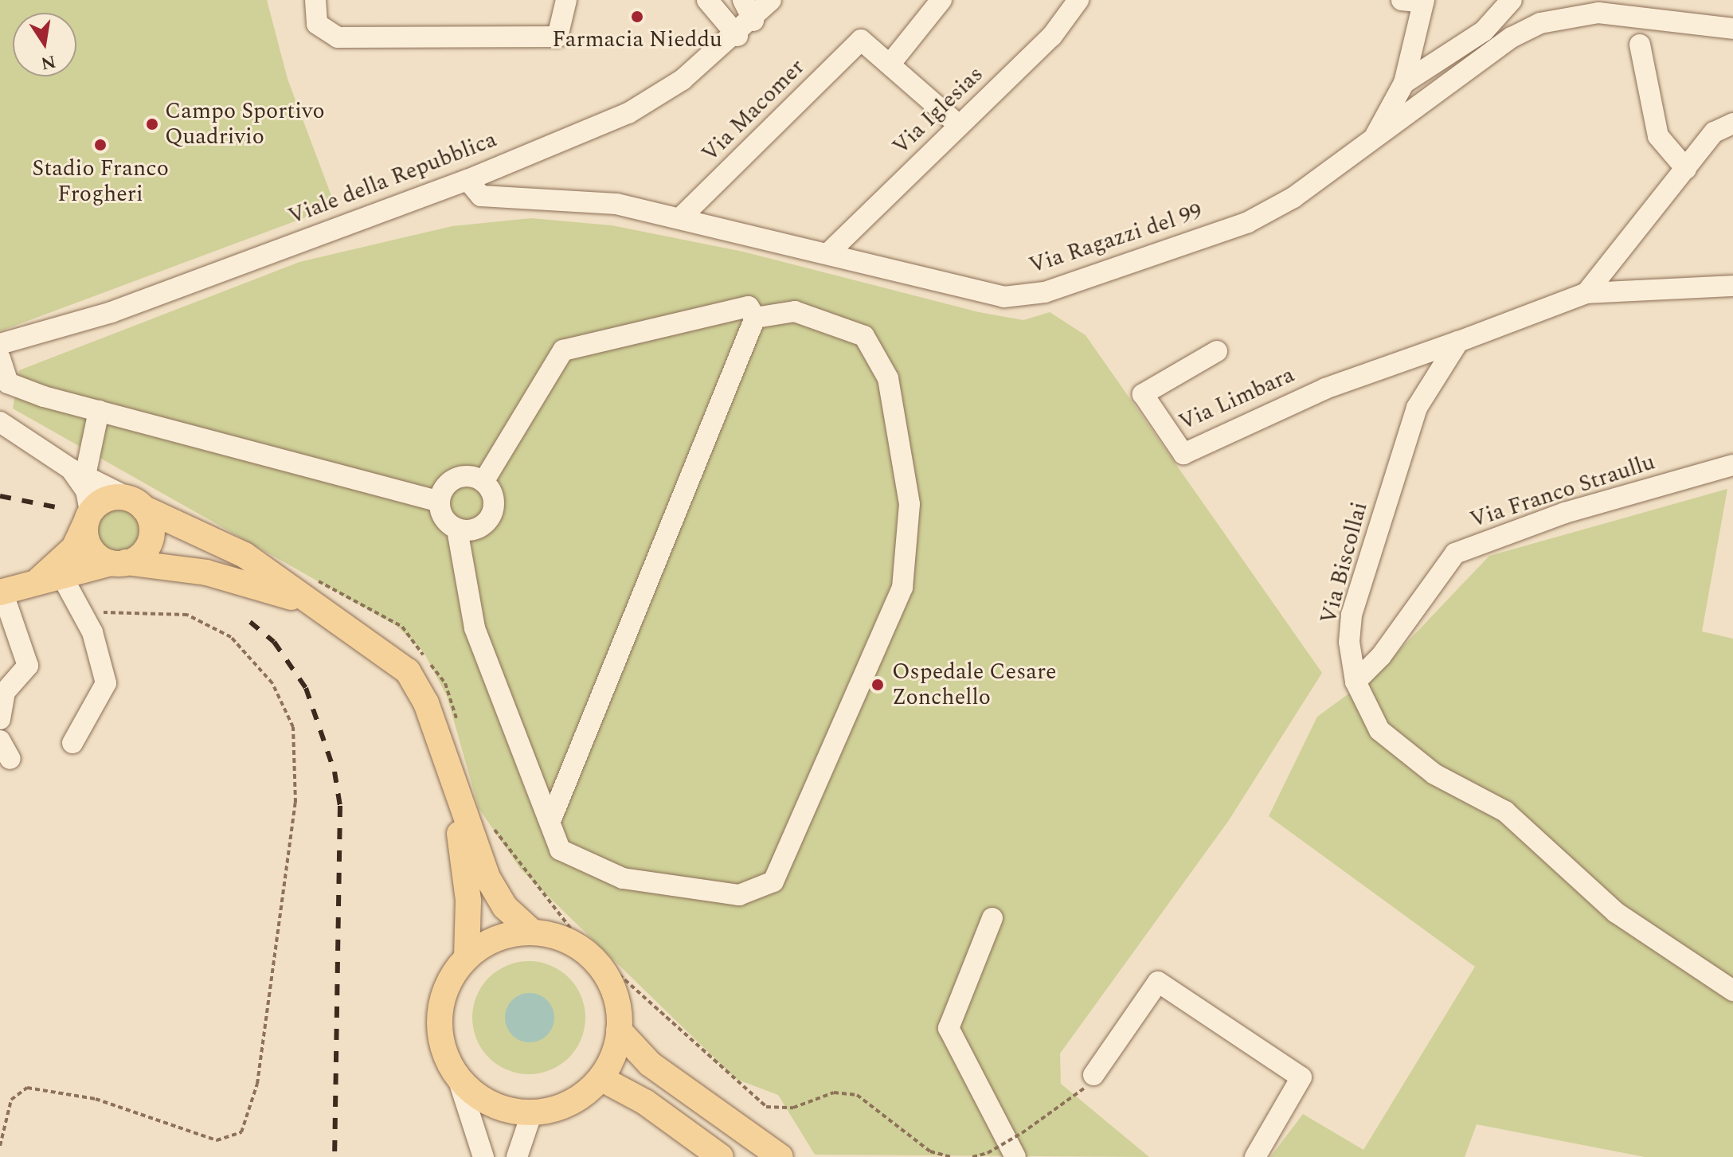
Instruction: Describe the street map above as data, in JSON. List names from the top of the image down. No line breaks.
{"streets":{"street":["Via Macomer","Via Iglesias","Viale della Repubblica","Via Ragazzi del 99","Via Limbara","Via Franco Straullu","Via Biscollai"]},"crossings":[["Via Macomer","Via Ragazzi del 99"],["Via Iglesias","Via Ragazzi del 99"],["Viale della Repubblica","Via Ragazzi del 99"],["Via Limbara","Via Biscollai"],["Via Franco Straullu","Via Biscollai"]],"places":["Farmacia Nieddu","Campo Sportivo Quadrivio","Stadio Franco Frogheri","Ospedale Cesare Zonchello"],"north":"bottom"}
